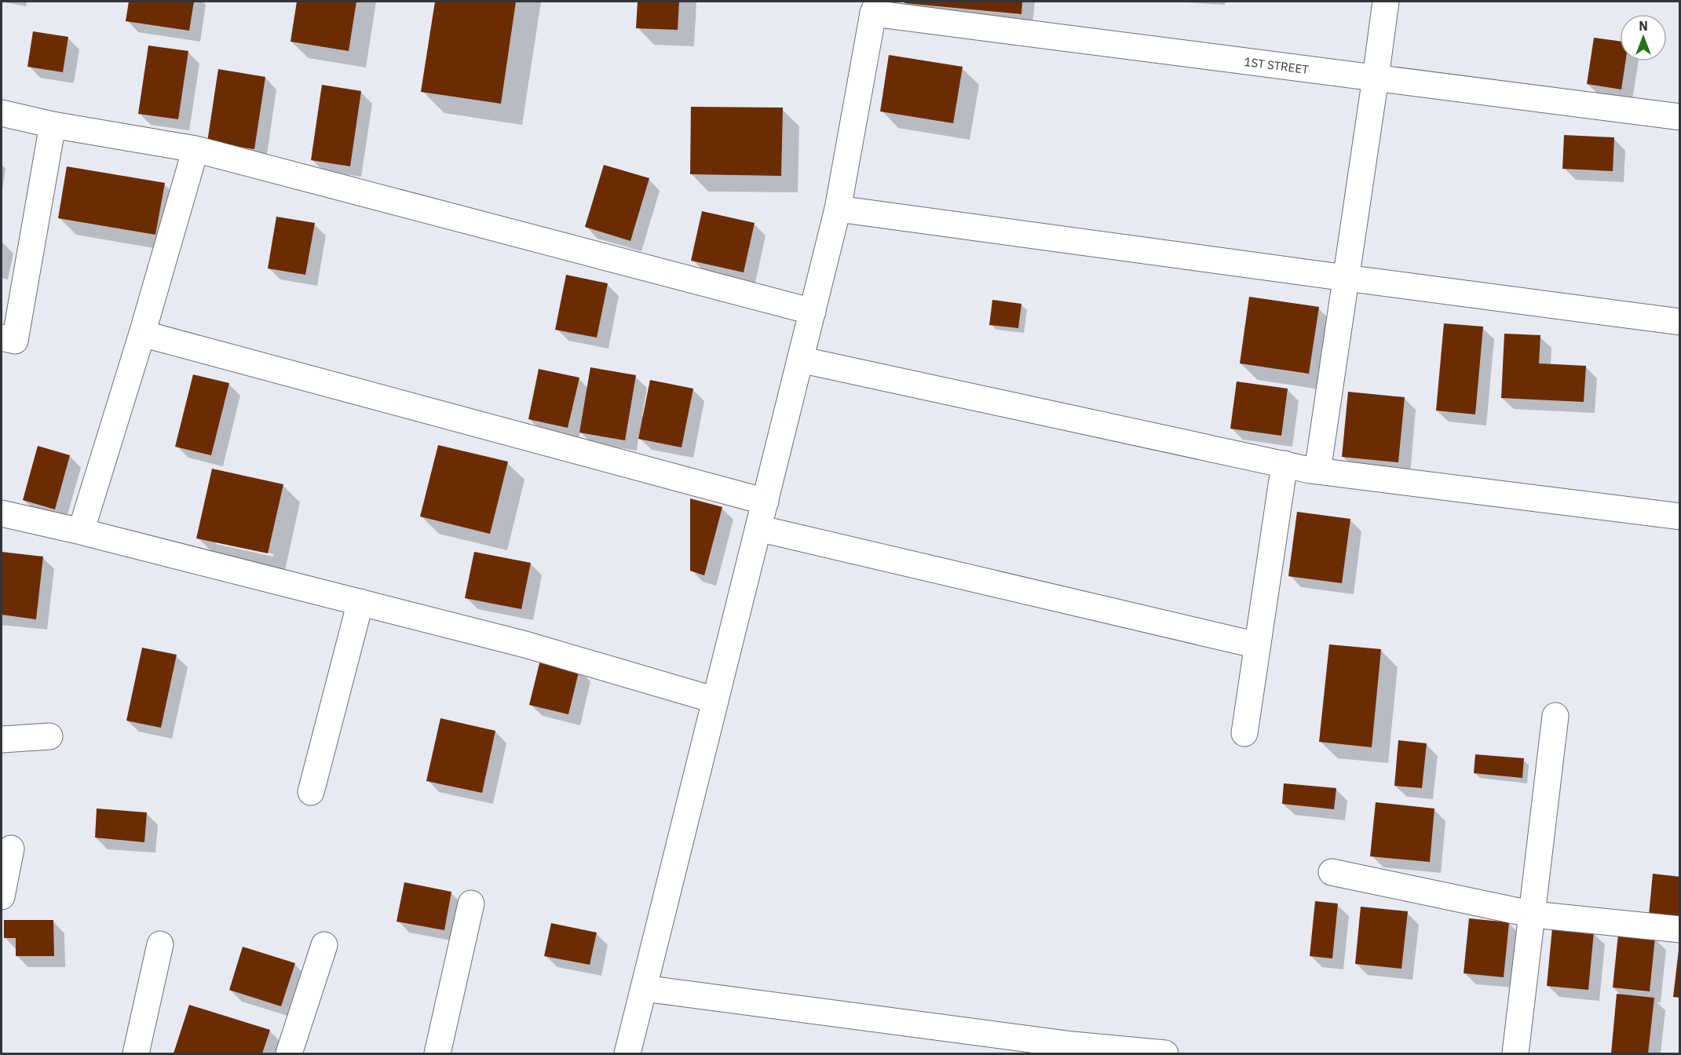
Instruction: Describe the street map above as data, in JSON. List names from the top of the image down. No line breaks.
{"streets":{"street":["1ST STREET"]},"north":"top"}
